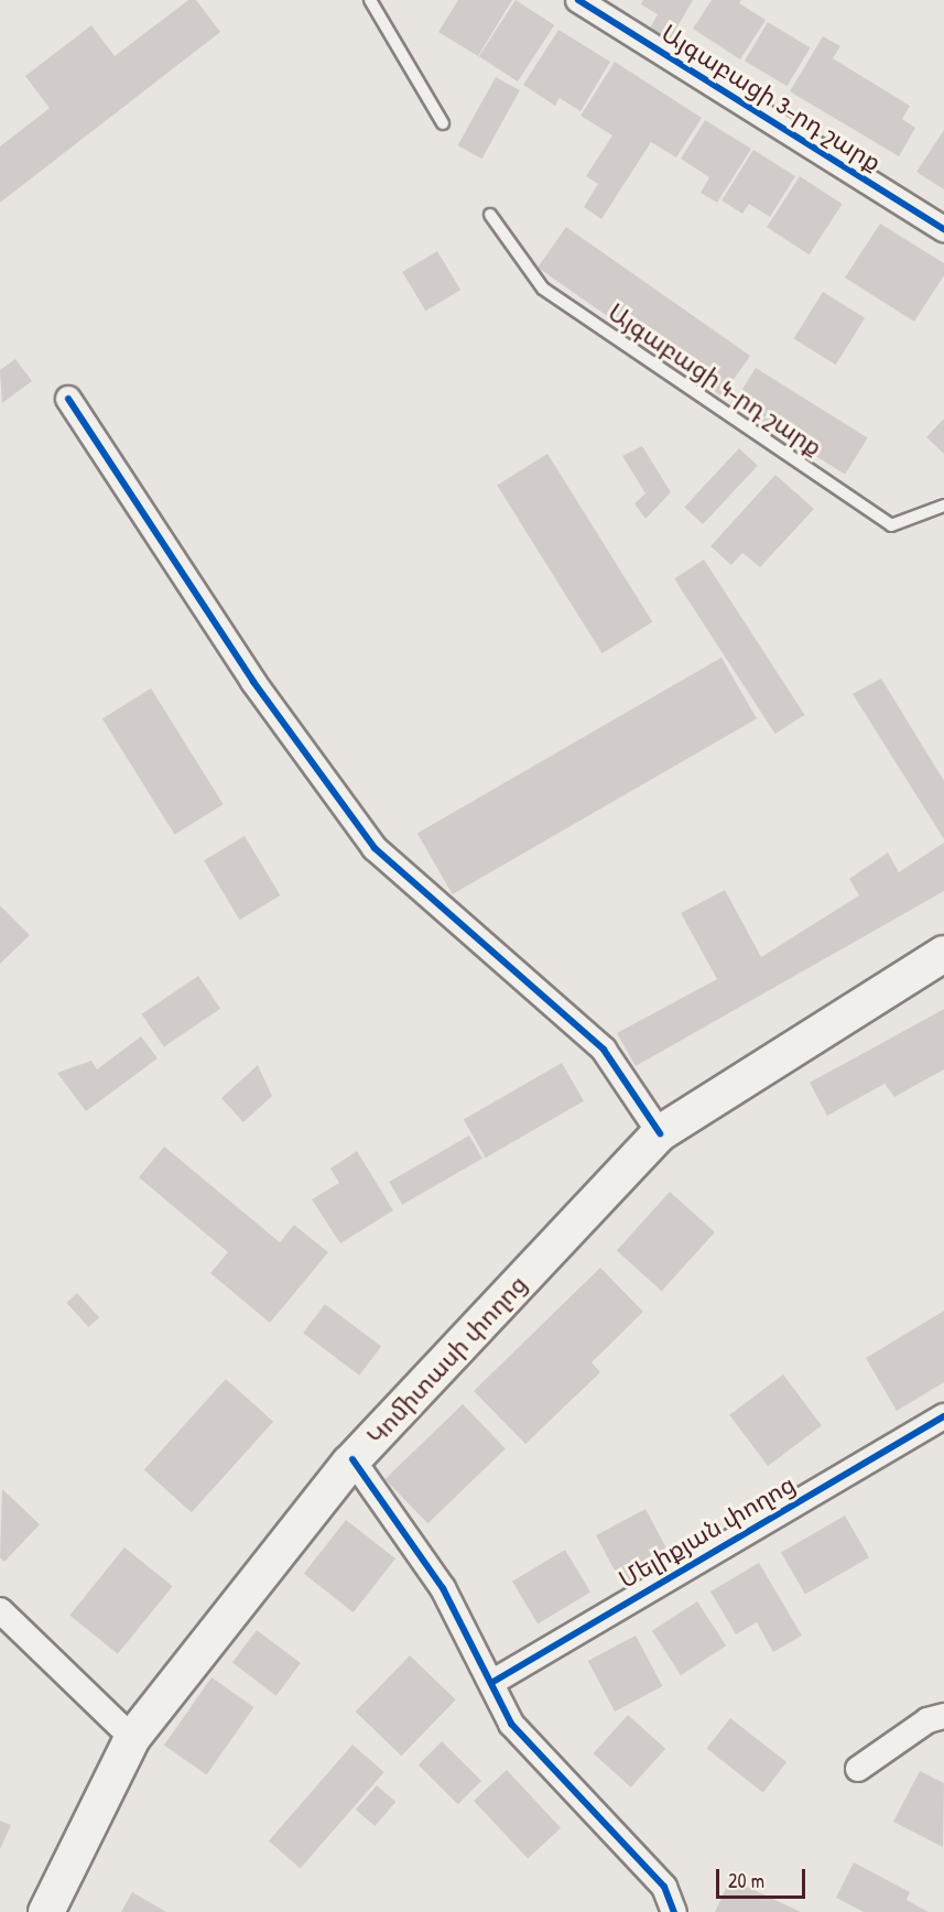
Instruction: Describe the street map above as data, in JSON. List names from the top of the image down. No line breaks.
{"streets":{"main road":["Կոմիտասի փողոց"],"street":["Այգաբացի 3-րդ շարք","Մելիքյան փողոց"],"lane":["Այգաբացի 4-րդ շարք"]},"scale_bar":"20 m"}
